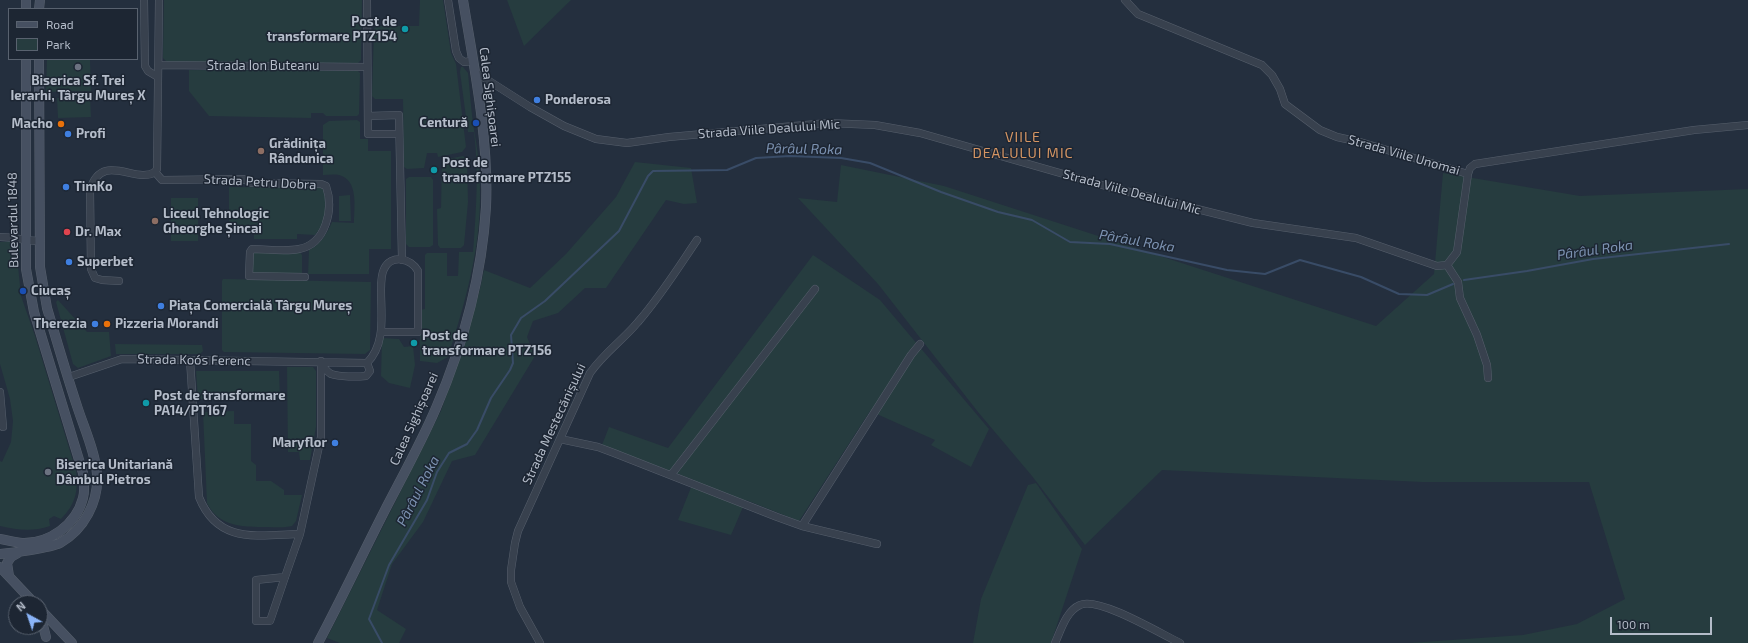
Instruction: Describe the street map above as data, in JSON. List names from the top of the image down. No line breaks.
{"streets":{"street":["Strada Ion Buteanu","Calea Sighișoarei","Strada Viile Dealului Mic","Strada Viile Unomai","Strada Petru Dobra","Bulevardul 1848","Strada Koós Ferenc","Strada Mestecănișului"]},"crossings":[["Calea Sighișoarei","Strada Viile Dealului Mic"],["Bulevardul 1848","Strada Koós Ferenc"]],"districts":["VIILE DEALULUI MIC"],"water":["Pârâul Roka"],"places":["Post de transformare PTZ154","Biserica Sf. Trei Ierarhi, Târgu Mureș X","Ponderosa","Centură","Macho","Profi","Grădinița Rândunica","Post de transformare PTZ155","TimKo","Liceul Tehnologic Gheorghe Șincai","Dr. Max","Superbet","Ciucaș","Piața Comercială Târgu Mureș","Therezia","Pizzeria Morandi","Post de transformare PTZ156","Post de transformare PA14/PT167","Maryflor","Biserica Unitariană Dâmbul Pietros"],"legend":["Road","Park"],"scale_bar":"100 m","north":"top left"}
